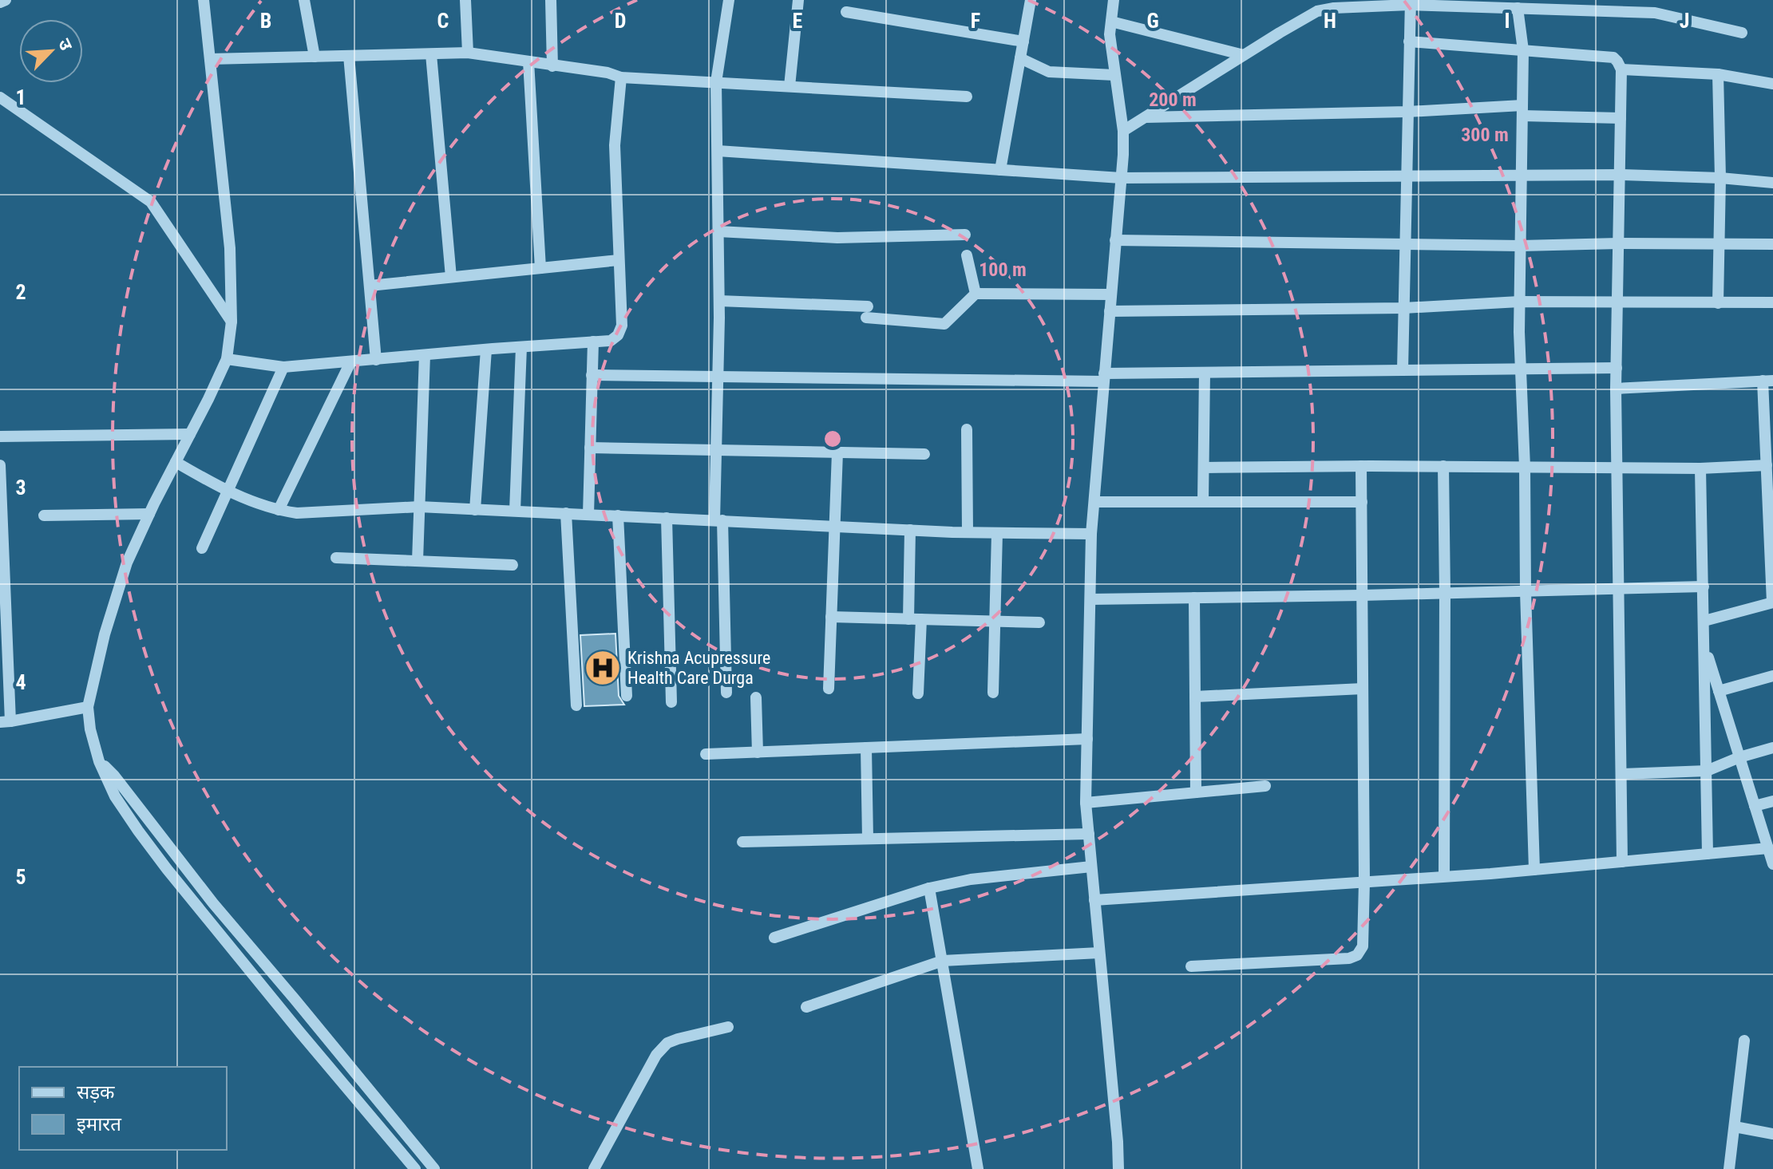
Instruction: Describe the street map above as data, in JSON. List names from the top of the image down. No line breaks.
{"places":{"hospital":["Krishna Acupressure Health Care Durga"]},"legend":["सड़क","इमारत"],"north":"top right","grid":{"columns":["B","C","D","E","F","G","H","I","J"],"rows":["1","2","3","4","5"]},"rings":["200 m","300 m","100 m"]}
